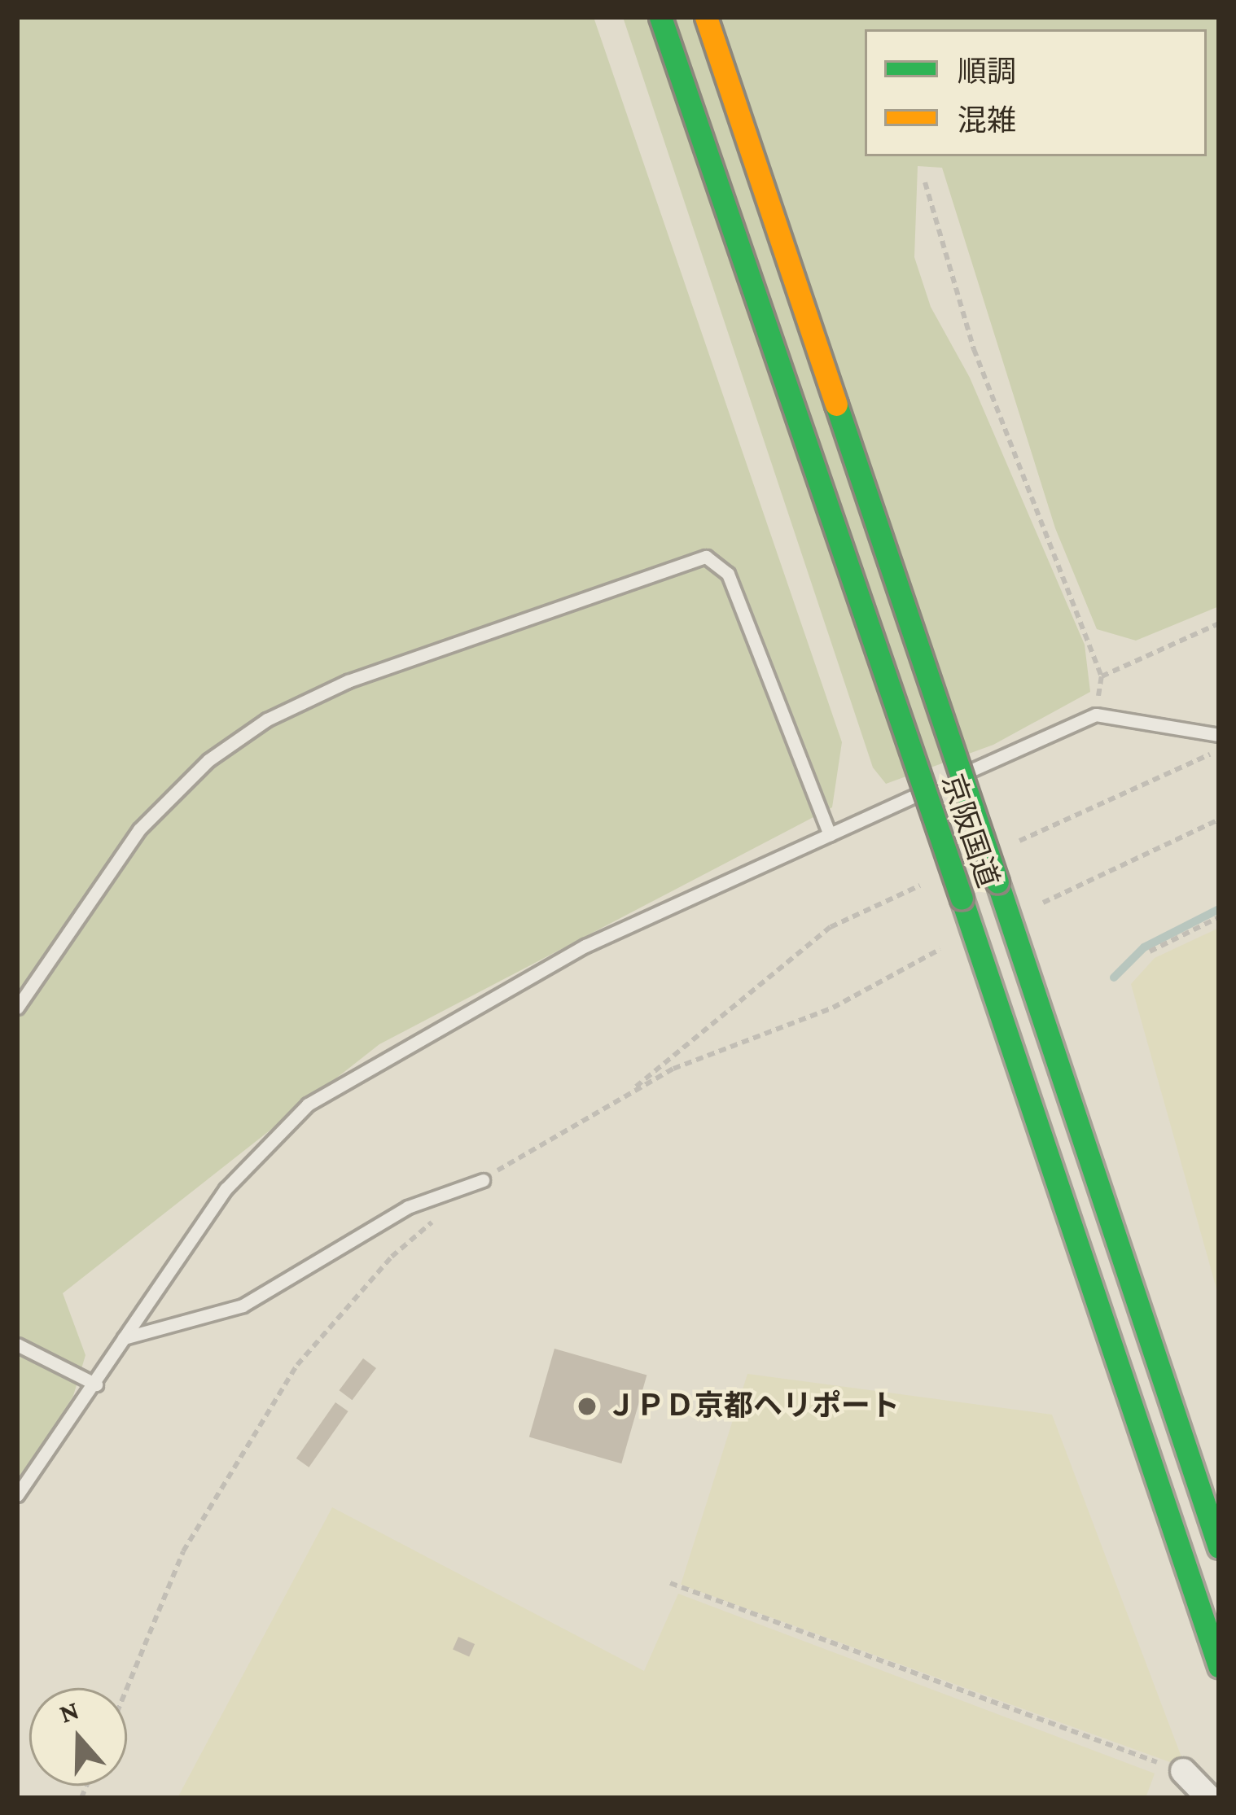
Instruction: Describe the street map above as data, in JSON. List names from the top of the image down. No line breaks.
{"streets":{"highway":["京阪国道"]},"places":["ＪＰＤ京都ヘリポート"],"legend":["順調","混雑"],"north":"top"}
